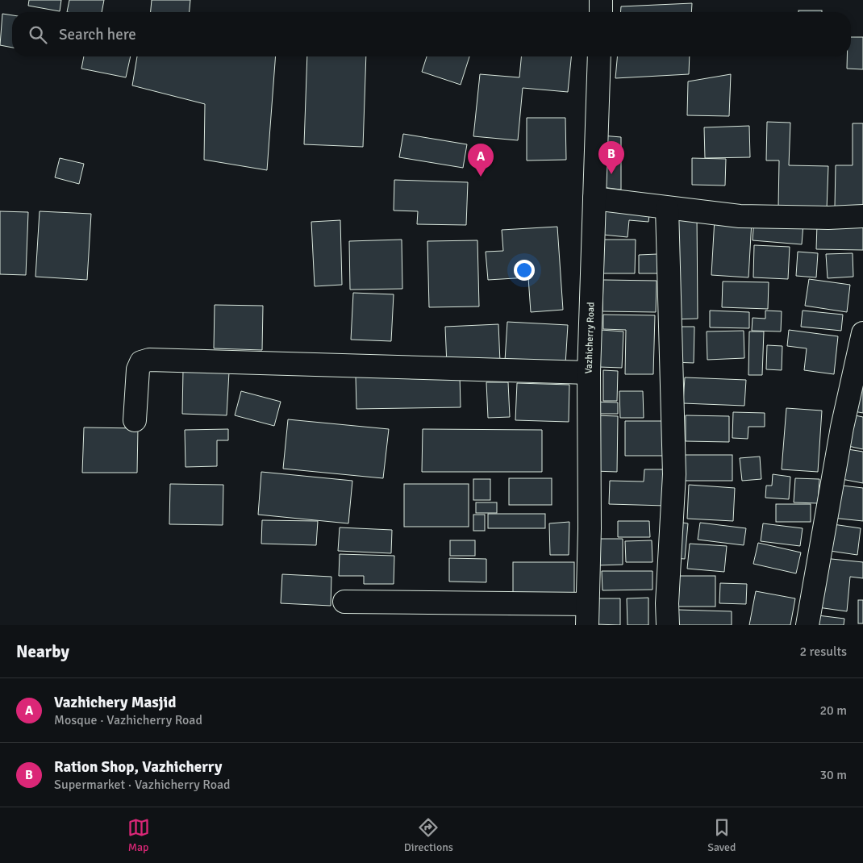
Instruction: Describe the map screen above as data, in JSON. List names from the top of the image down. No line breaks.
{"streets":{"street":["Vazhicherry Road"]},"page":{"search":"Search here","pins":["B","A"],"heading":["Nearby","2 results"],"list":[{"mark":"A","name":"Vazhichery Masjid","note":"Mosque · Vazhicherry Road","value":"20 m"},{"mark":"B","name":"Ration Shop, Vazhicherry","note":"Supermarket · Vazhicherry Road","value":"30 m"}],"nav":["Map","Directions","Saved"]}}
